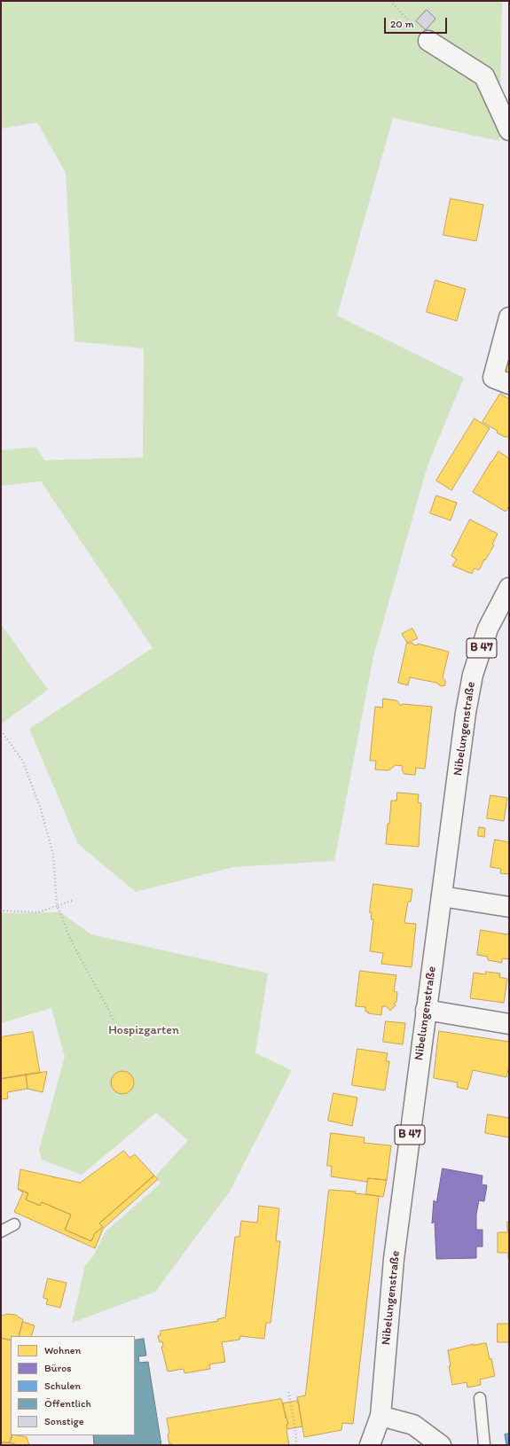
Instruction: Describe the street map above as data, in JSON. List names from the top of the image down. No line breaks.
{"streets":{"main road":["B 47","Nibelungenstraße"]},"parks":["Hospizgarten"],"legend":["Wohnen","Büros","Schulen","Öffentlich","Sonstige"],"scale_bar":"20 m"}
